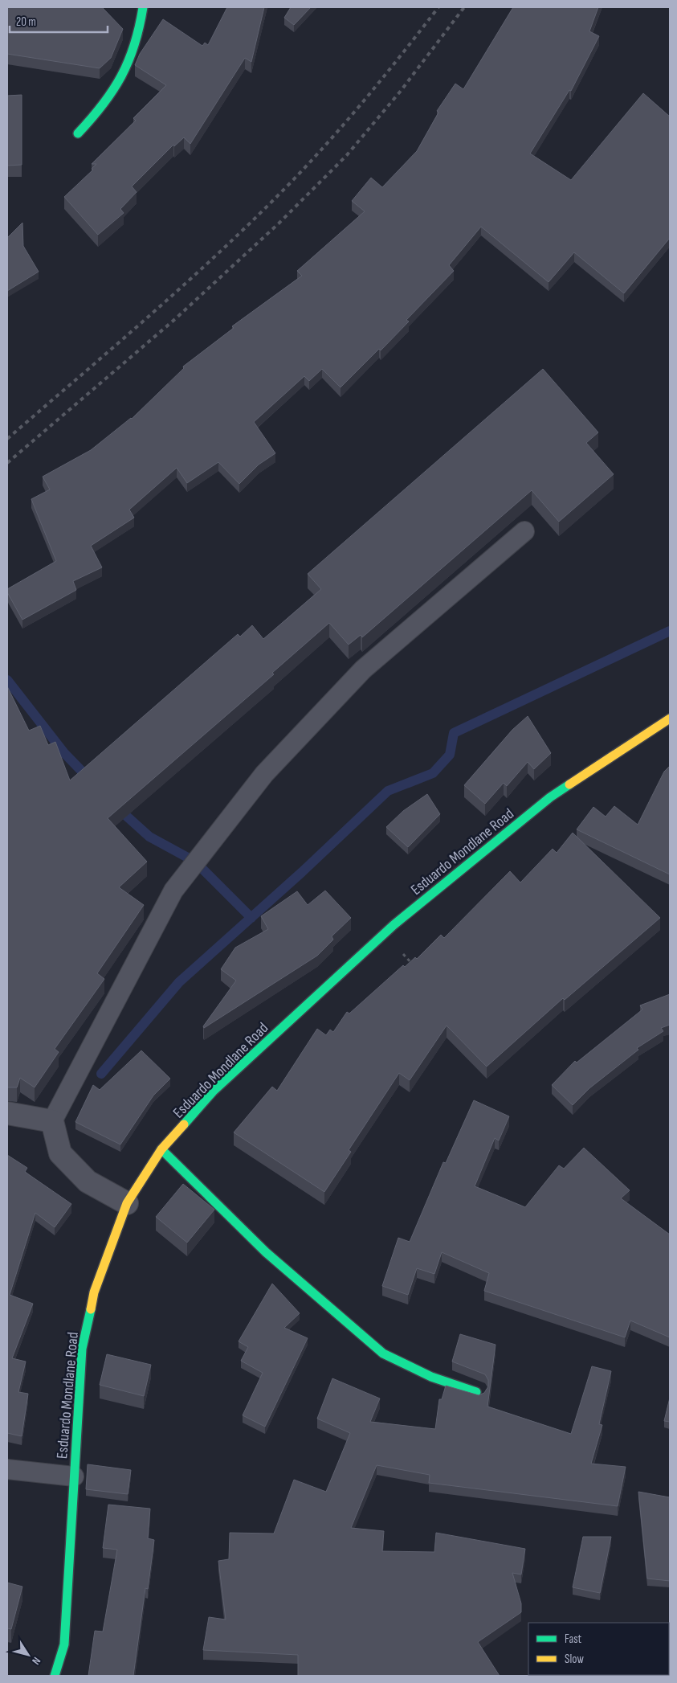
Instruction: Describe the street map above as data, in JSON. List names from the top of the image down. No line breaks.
{"streets":{"street":["Esduardo Mondlane Road"]},"legend":["Fast","Slow"],"scale_bar":"20 m","north":"bottom right"}
